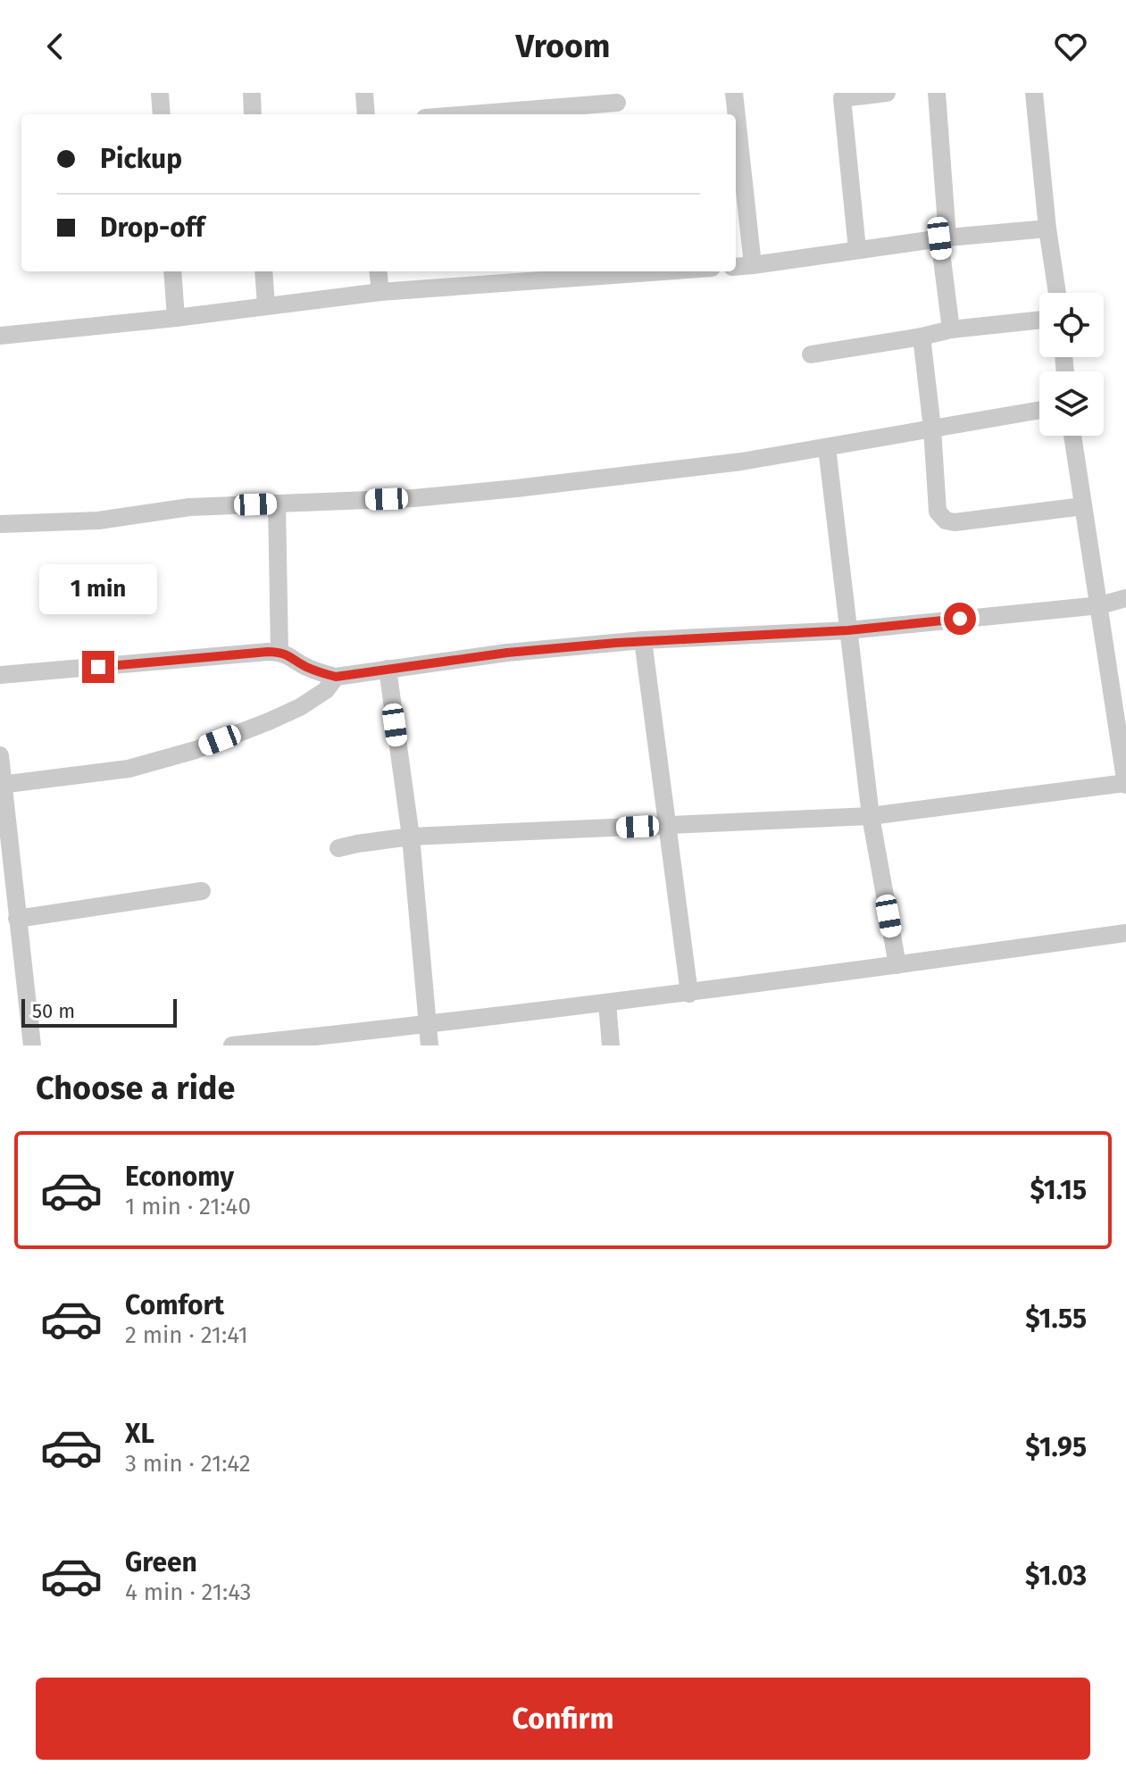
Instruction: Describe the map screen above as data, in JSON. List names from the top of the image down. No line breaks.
{"scale_bar":"50 m","page":{"header":"Vroom","banner":["Pickup","Drop-off"],"bubble":"1 min","scale":"50 m","heading":"Choose a ride","list":[{"name":"Economy","note":"1 min · 21:40","value":"$1.15"},{"name":"Comfort","note":"2 min · 21:41","value":"$1.55"},{"name":"XL","note":"3 min · 21:42","value":"$1.95"},{"name":"Green","note":"4 min · 21:43","value":"$1.03"}],"buttons":"Confirm"}}
